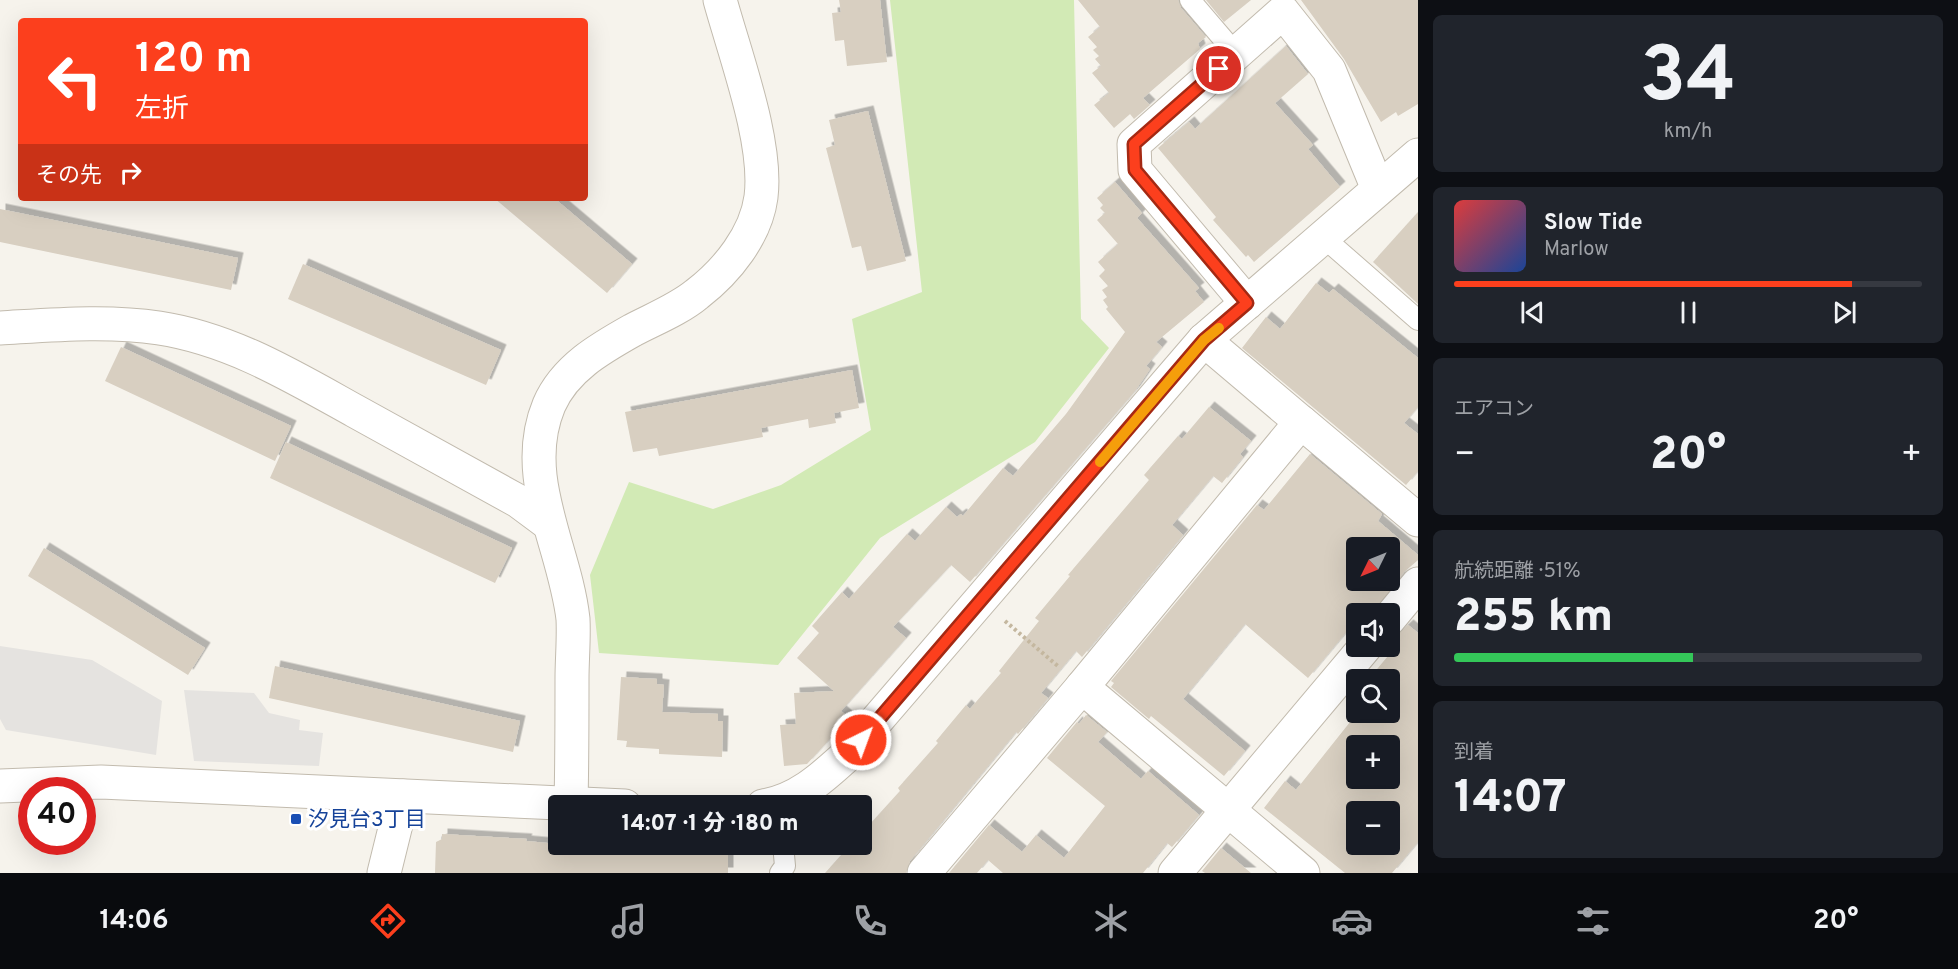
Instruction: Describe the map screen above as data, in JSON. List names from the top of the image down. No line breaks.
{"places":{"transit":["汐見台3丁目"]},"north":"bottom left","page":{"tile":[["34","km/h"],"エアコン",["航続距離 · 51%","255 km"],["到着","14:07"]],"turn":["120 m","左折"],"then":"その先","song":["Slow Tide","Marlow"],"heat":["−","20°","+"],"map_buttons":["+","−"],"limit":"40","trip":"14:07 · 1 分 · 180 m","tabs":["14:06","20°"]}}
